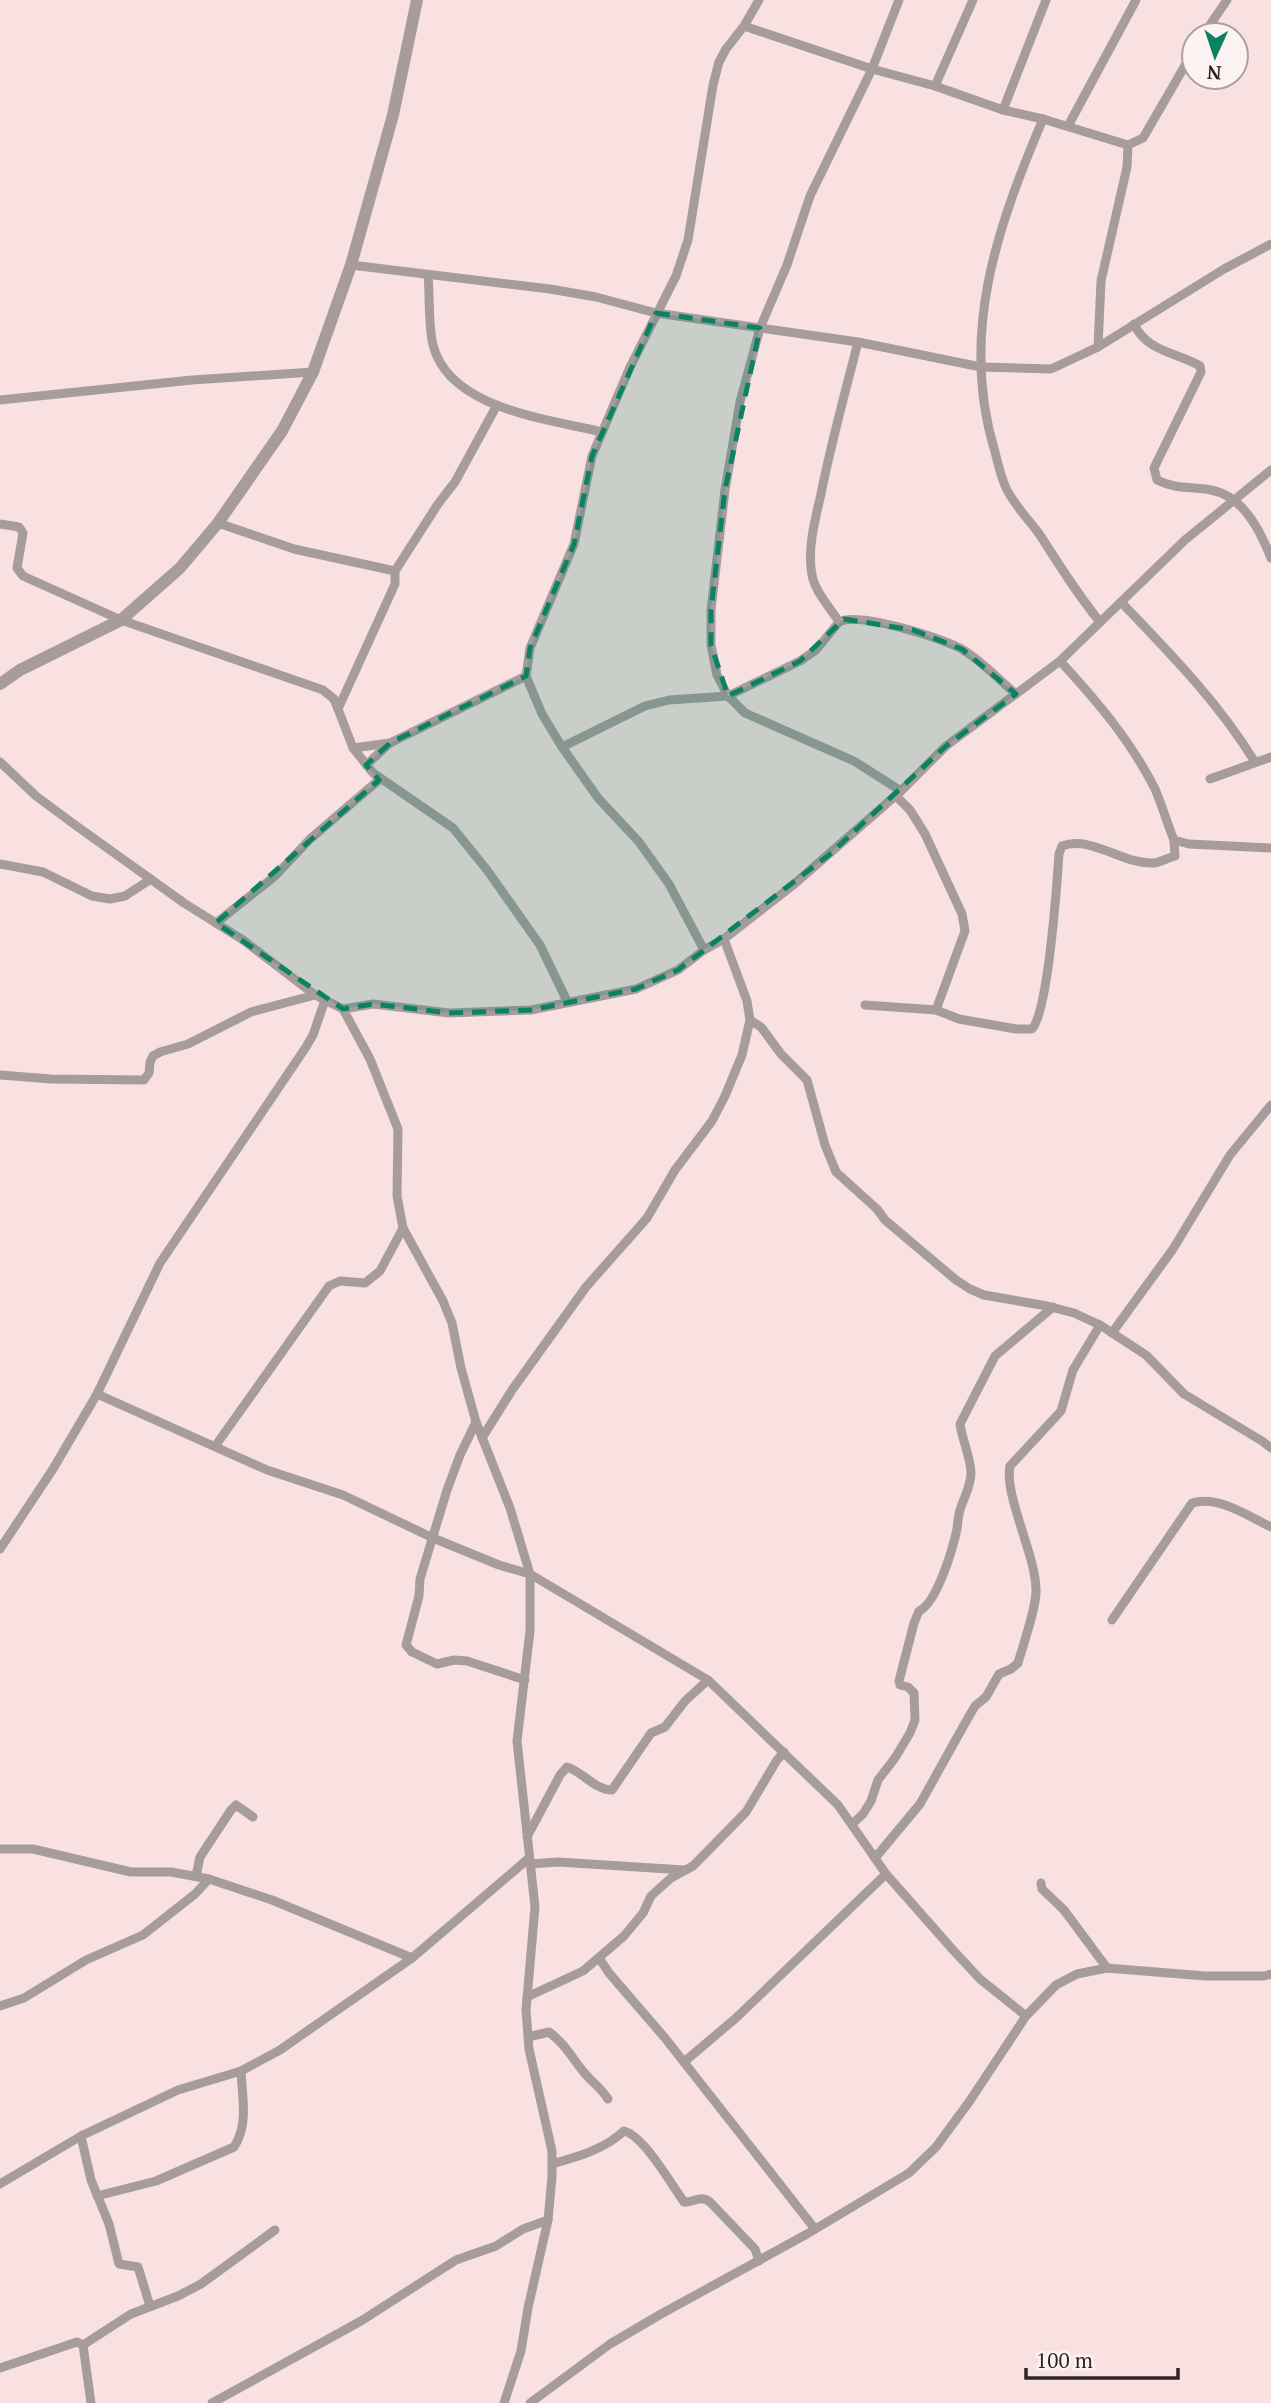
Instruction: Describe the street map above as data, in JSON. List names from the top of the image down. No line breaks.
{"scale_bar":"100 m","north":"bottom"}
